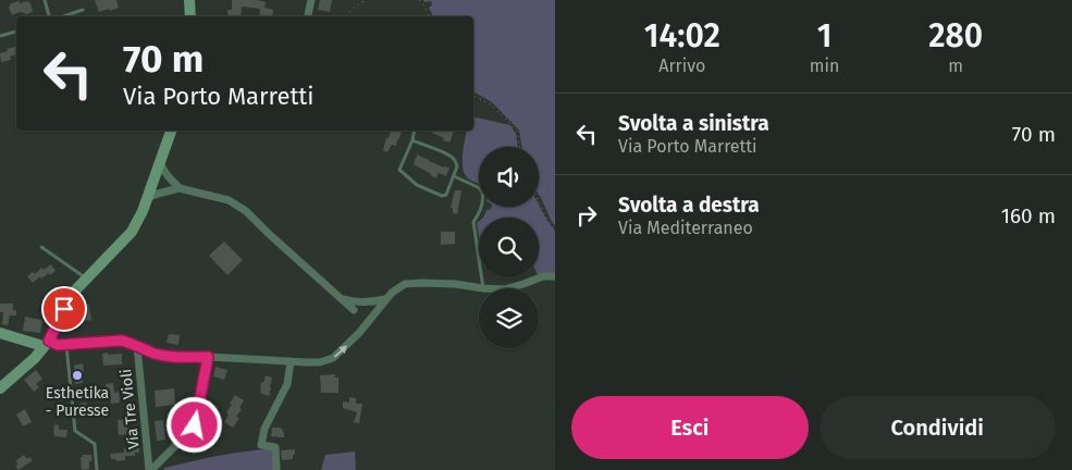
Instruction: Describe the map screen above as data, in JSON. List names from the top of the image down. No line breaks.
{"streets":{"street":["Via Tre Violi"]},"places":["Esthetika - Puresse"],"page":{"eta":["14:02","Arrivo","1","min","280","m"],"turn":["70 m","Via Porto Marretti"],"list":[{"name":"Svolta a sinistra","note":"Via Porto Marretti","value":"70 m"},{"name":"Svolta a destra","note":"Via Mediterraneo","value":"160 m"}],"buttons":["Esci","Condividi"]}}
